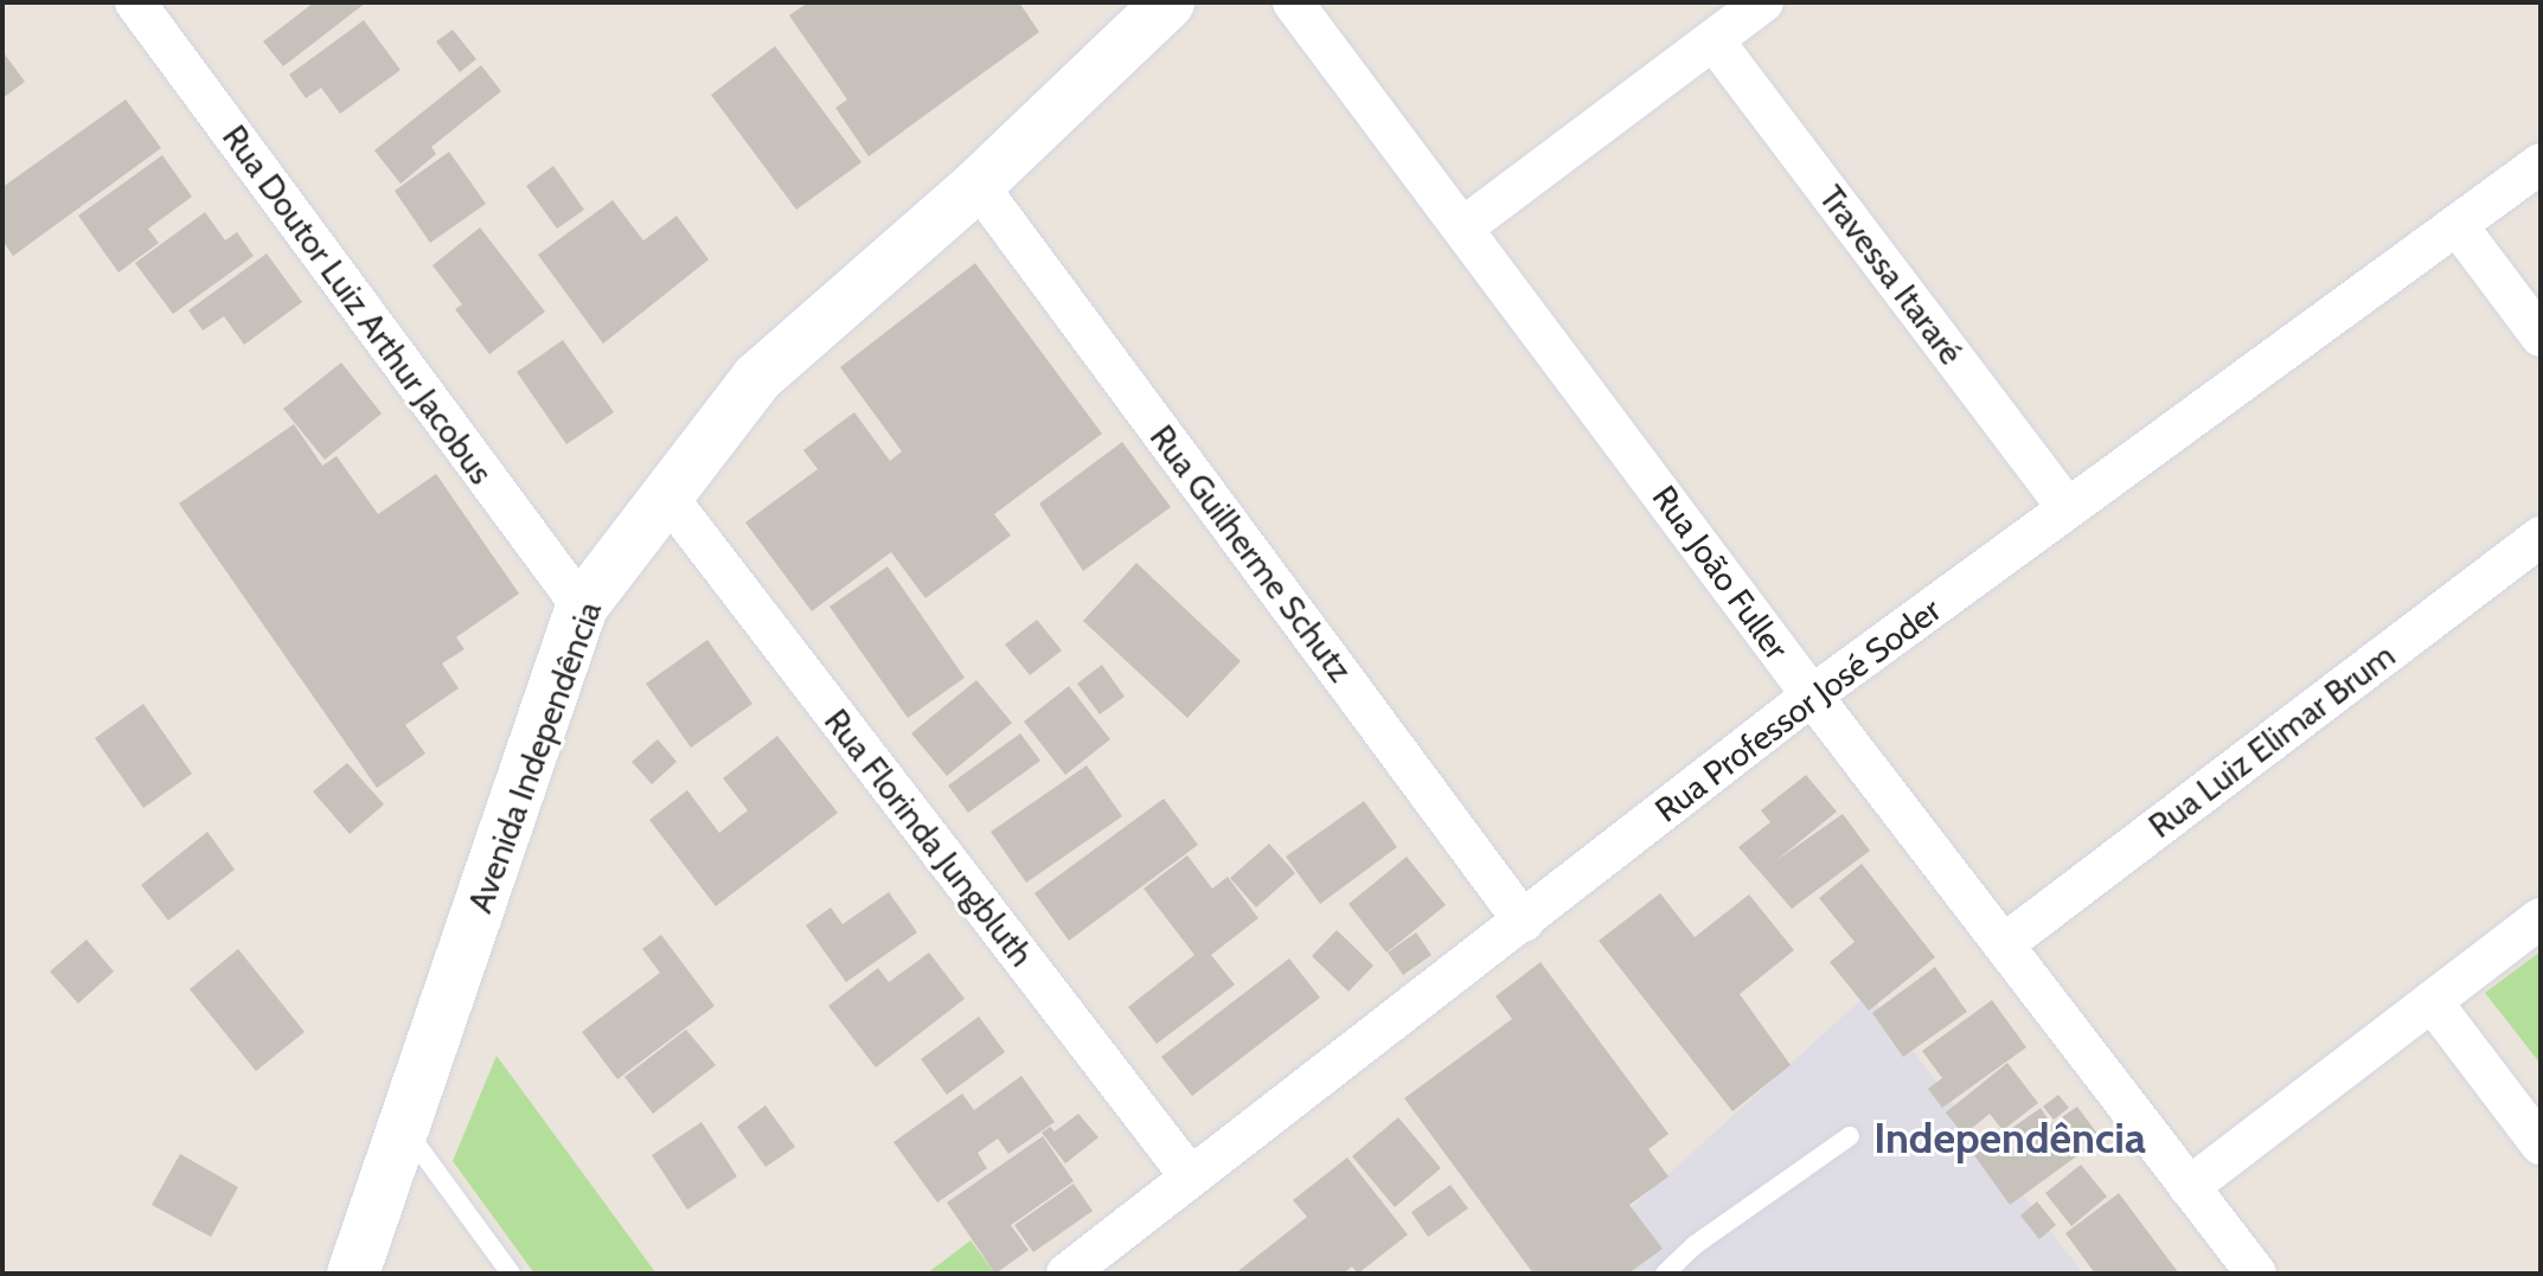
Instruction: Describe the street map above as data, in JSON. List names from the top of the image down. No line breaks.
{"streets":{"main road":["Avenida Independência"],"street":["Travessa Itararé","Rua Doutor Luiz Arthur Jacobus","Rua Guilherme Schutz","Rua João Fuller","Rua Professor José Soder","Rua Luiz Elimar Brum","Rua Florinda Jungbluth"]},"crossings":[["Travessa Itararé","Rua Professor José Soder"],["Rua Doutor Luiz Arthur Jacobus","Avenida Independência"],["Rua Guilherme Schutz","Rua Professor José Soder"],["Rua Guilherme Schutz","Avenida Independência"],["Rua João Fuller","Rua Professor José Soder"],["Rua João Fuller","Rua Luiz Elimar Brum"],["Rua Professor José Soder","Rua Florinda Jungbluth"],["Avenida Independência","Rua Florinda Jungbluth"]],"districts":["Independência"]}
